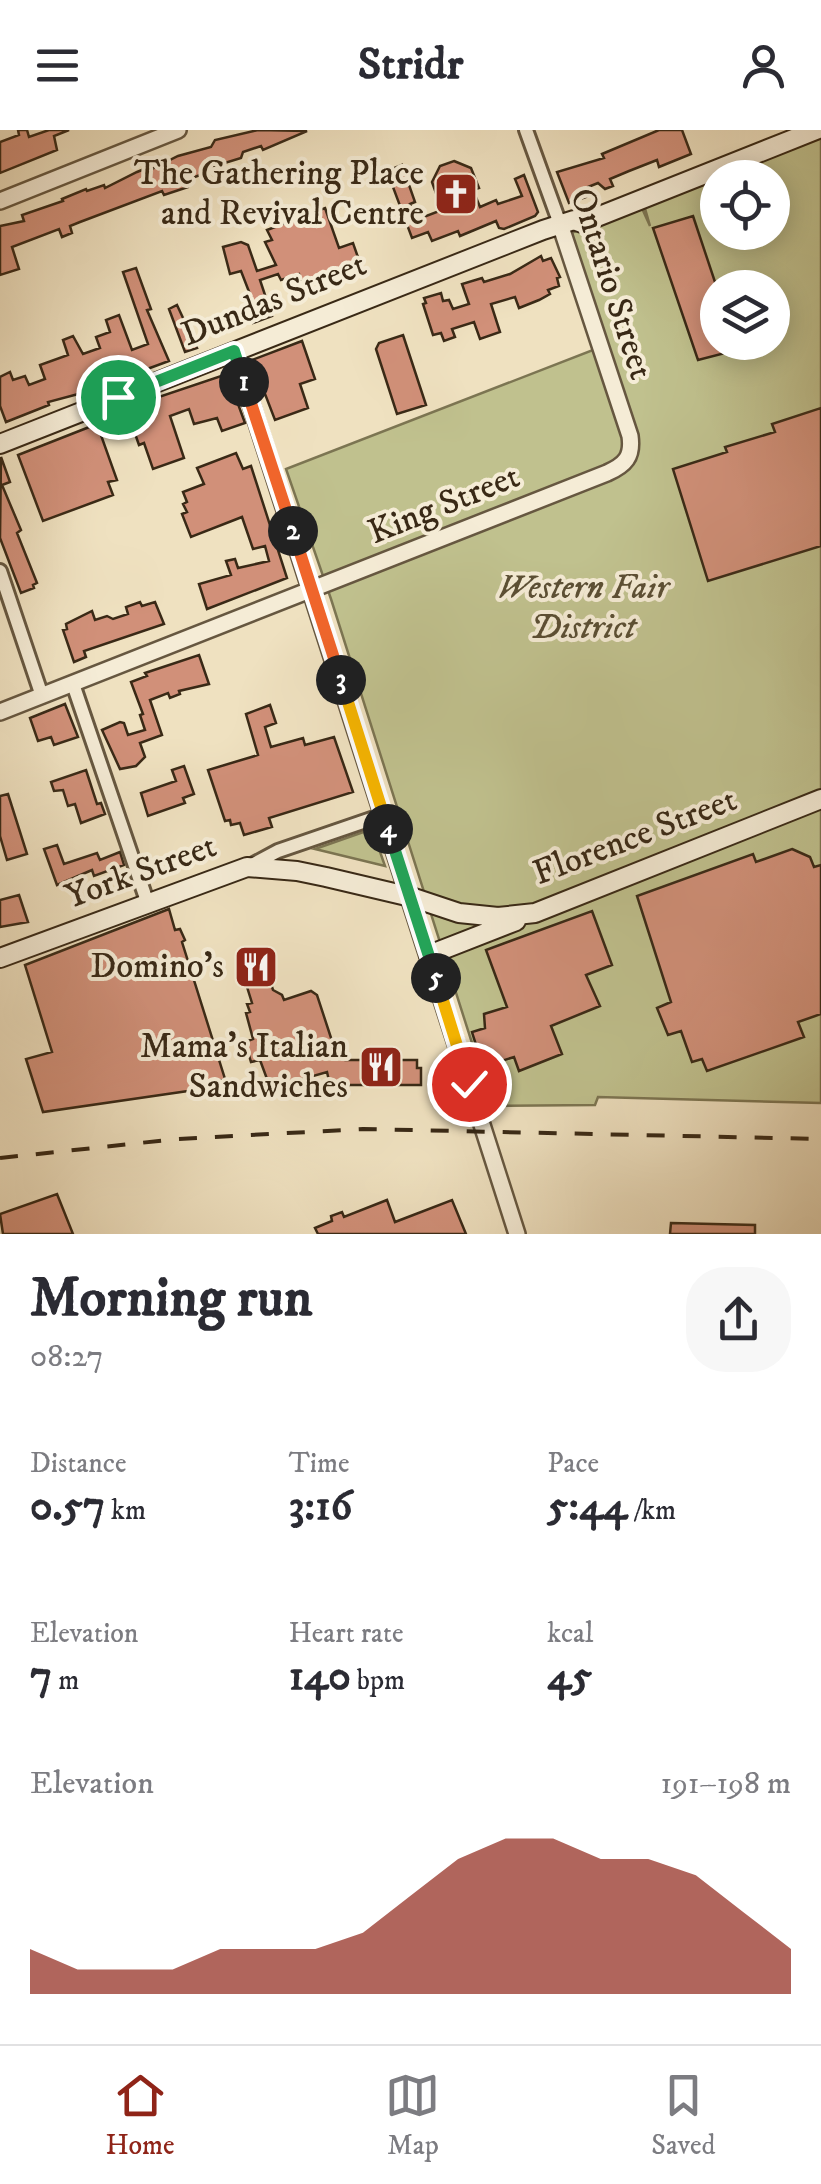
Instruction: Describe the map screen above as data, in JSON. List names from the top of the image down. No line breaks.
{"streets":{"main road":["Dundas Street","Florence Street","York Street"],"street":["Ontario Street","King Street"]},"crossings":[["Ontario Street","Dundas Street"],["Ontario Street","King Street"],["Florence Street","York Street"]],"parks":["Western Fair District"],"places":{"church":["The Gathering Place and Revival Centre"],"restaurant":["Domino's","Mama's Italian Sandwiches"]},"page":{"header":"Stridr","pins":["1","2","3","4","5"],"heading":["Morning run","08:27"],"stats":[["Distance","0.57 km"],["Time","3:16"],["Pace","5:44 /km"],["Elevation","7 m"],["Heart rate","140 bpm"],["kcal","45"]],"chart":["Elevation","191–198 m"],"tabs":["Home","Map","Saved"]}}
